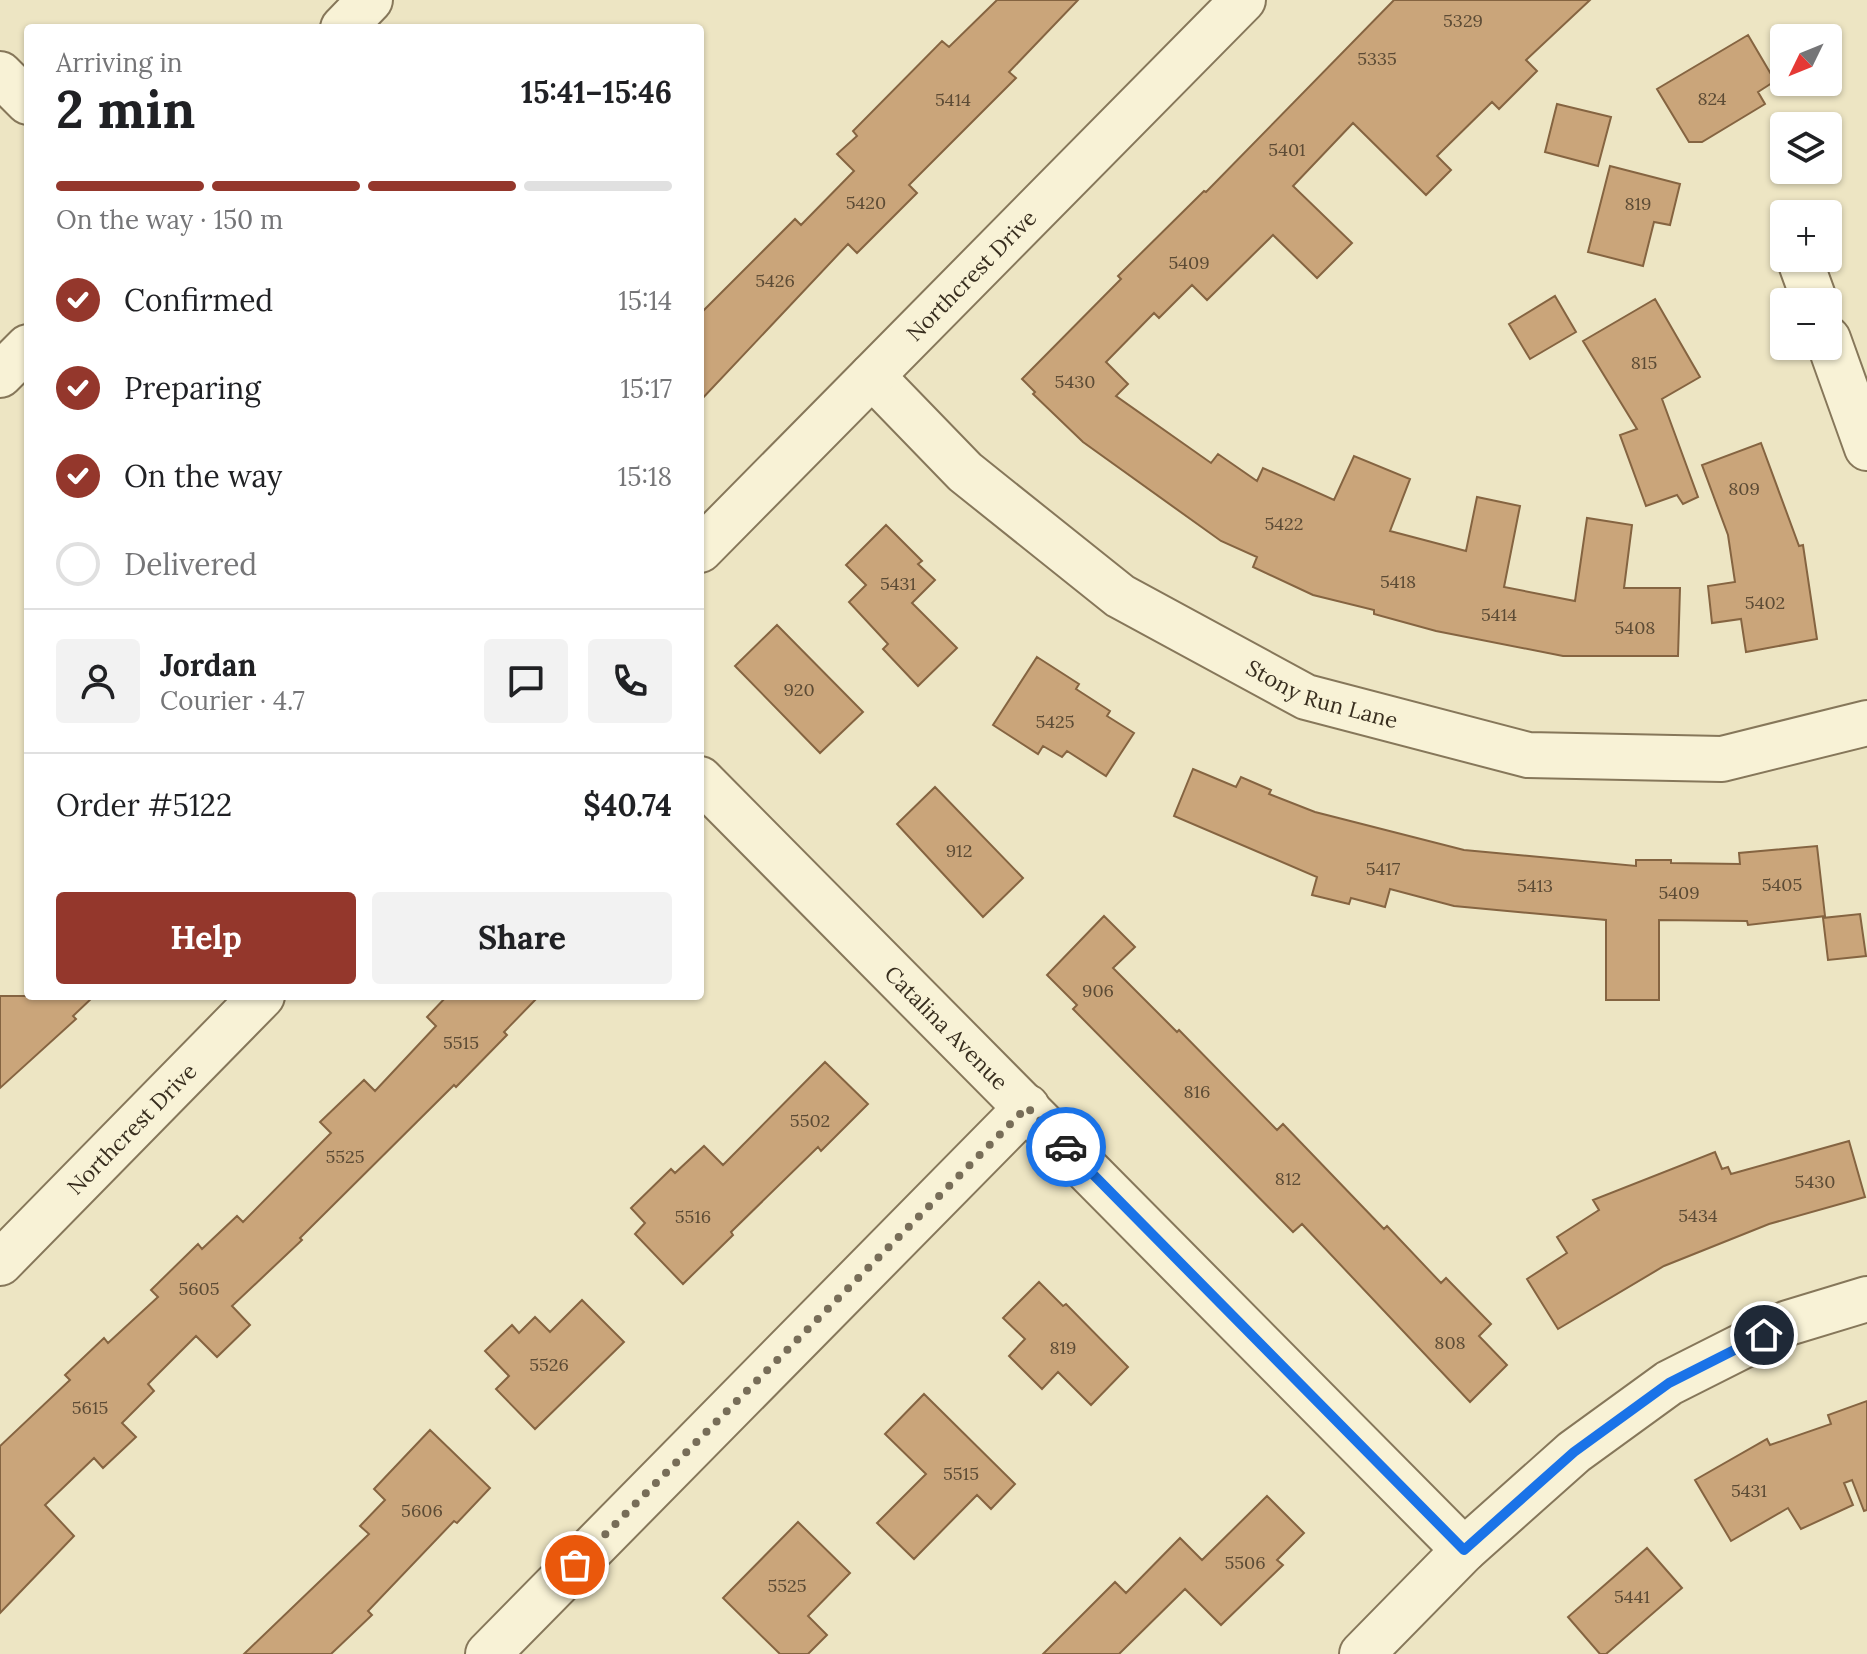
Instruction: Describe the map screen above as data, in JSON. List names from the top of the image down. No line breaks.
{"streets":{"street":["Northcrest Drive","Stony Run Lane","Catalina Avenue"]},"crossings":[["Northcrest Drive","Stony Run Lane"]],"house_numbers":["5329","5335","824","5414","5401","5420","819","5409","5426","815","5430","809","5422","5418","5431","5402","5414","5408","920","5425","912","5417","5405","5413","5409","906","5515","816","5502","5525","812","5430","5434","5516","5605","808","819","5526","5615","5515","5431","5606","5506","5525","5441"],"north":"bottom left","page":{"map_buttons":["+","−"],"heading":["2 min","Arriving in","15:41–15:46"],"panel":["Jordan","Courier · 4.7","Order #5122","$40.74"],"bar":"On the way · 150 m","list":[["Confirmed","15:14"],["Preparing","15:17"],["On the way","15:18"],"Delivered"],"buttons":["Help","Share"]}}
